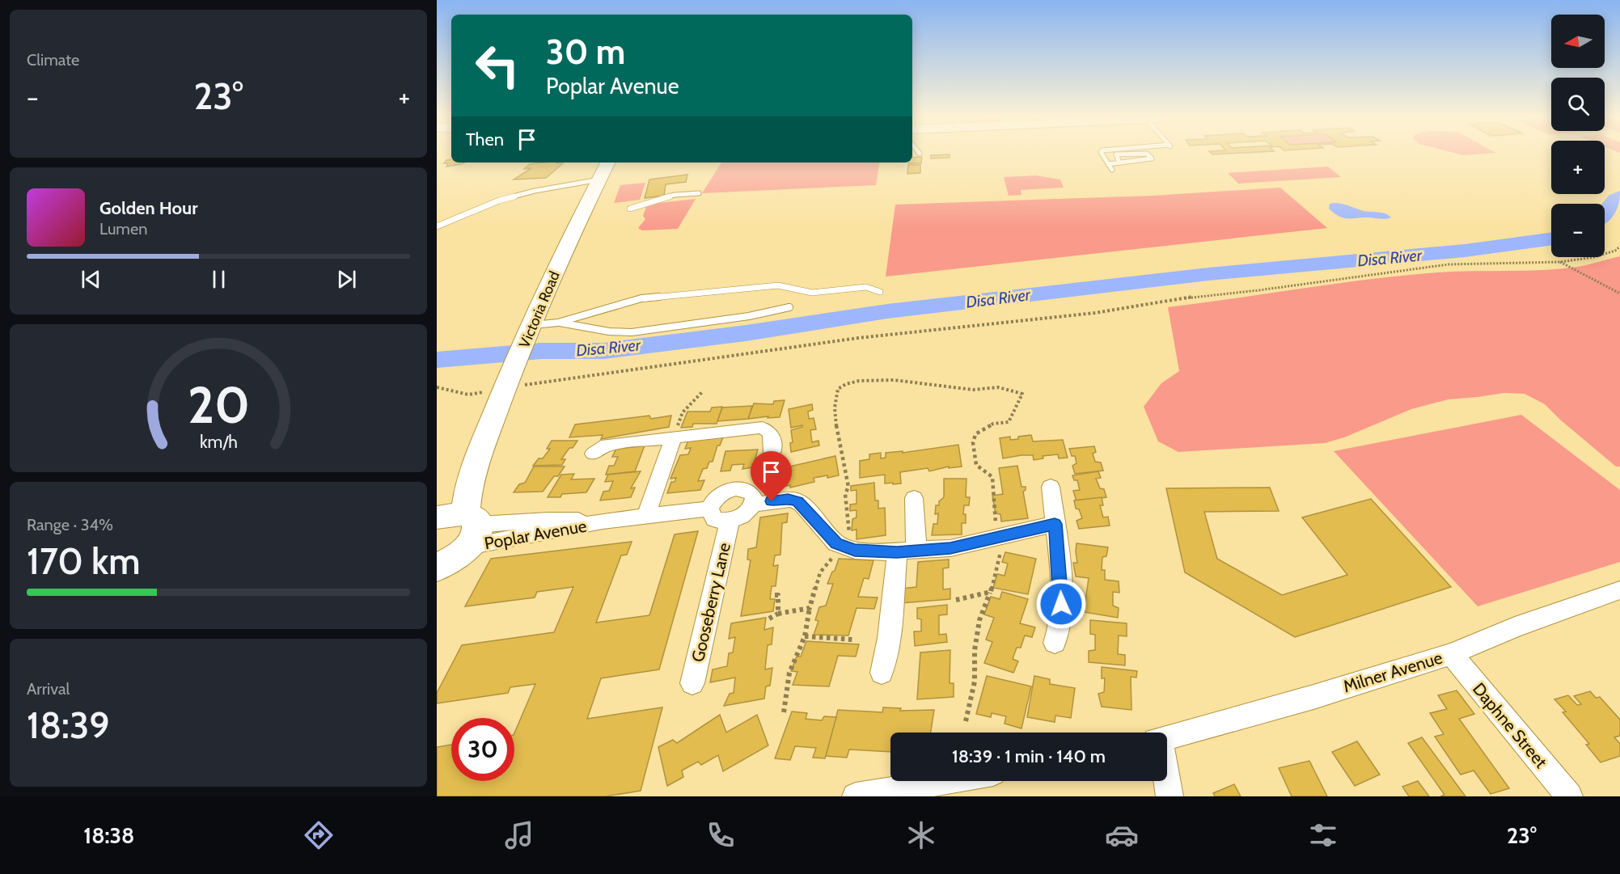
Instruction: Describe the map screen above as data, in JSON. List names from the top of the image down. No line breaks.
{"streets":{"main road":["Victoria Road"],"street":["Poplar Avenue","Gooseberry Lane","Milner Avenue","Daphne Street"]},"crossings":[["Victoria Road","Poplar Avenue"],["Poplar Avenue","Gooseberry Lane"],["Milner Avenue","Daphne Street"]],"water":["Disa River"],"north":"left","page":{"tile":["Climate",["Range · 34%","170 km"],["Arrival","18:39"]],"map_buttons":["+","−"],"turn":["30 m","Poplar Avenue"],"heat":["−","23°","+"],"then":"Then","song":["Golden Hour","Lumen"],"limit":"30","trip":"18:39 · 1 min · 140 m","tabs":["18:38","23°"],"gauge":["20","km/h"]}}
